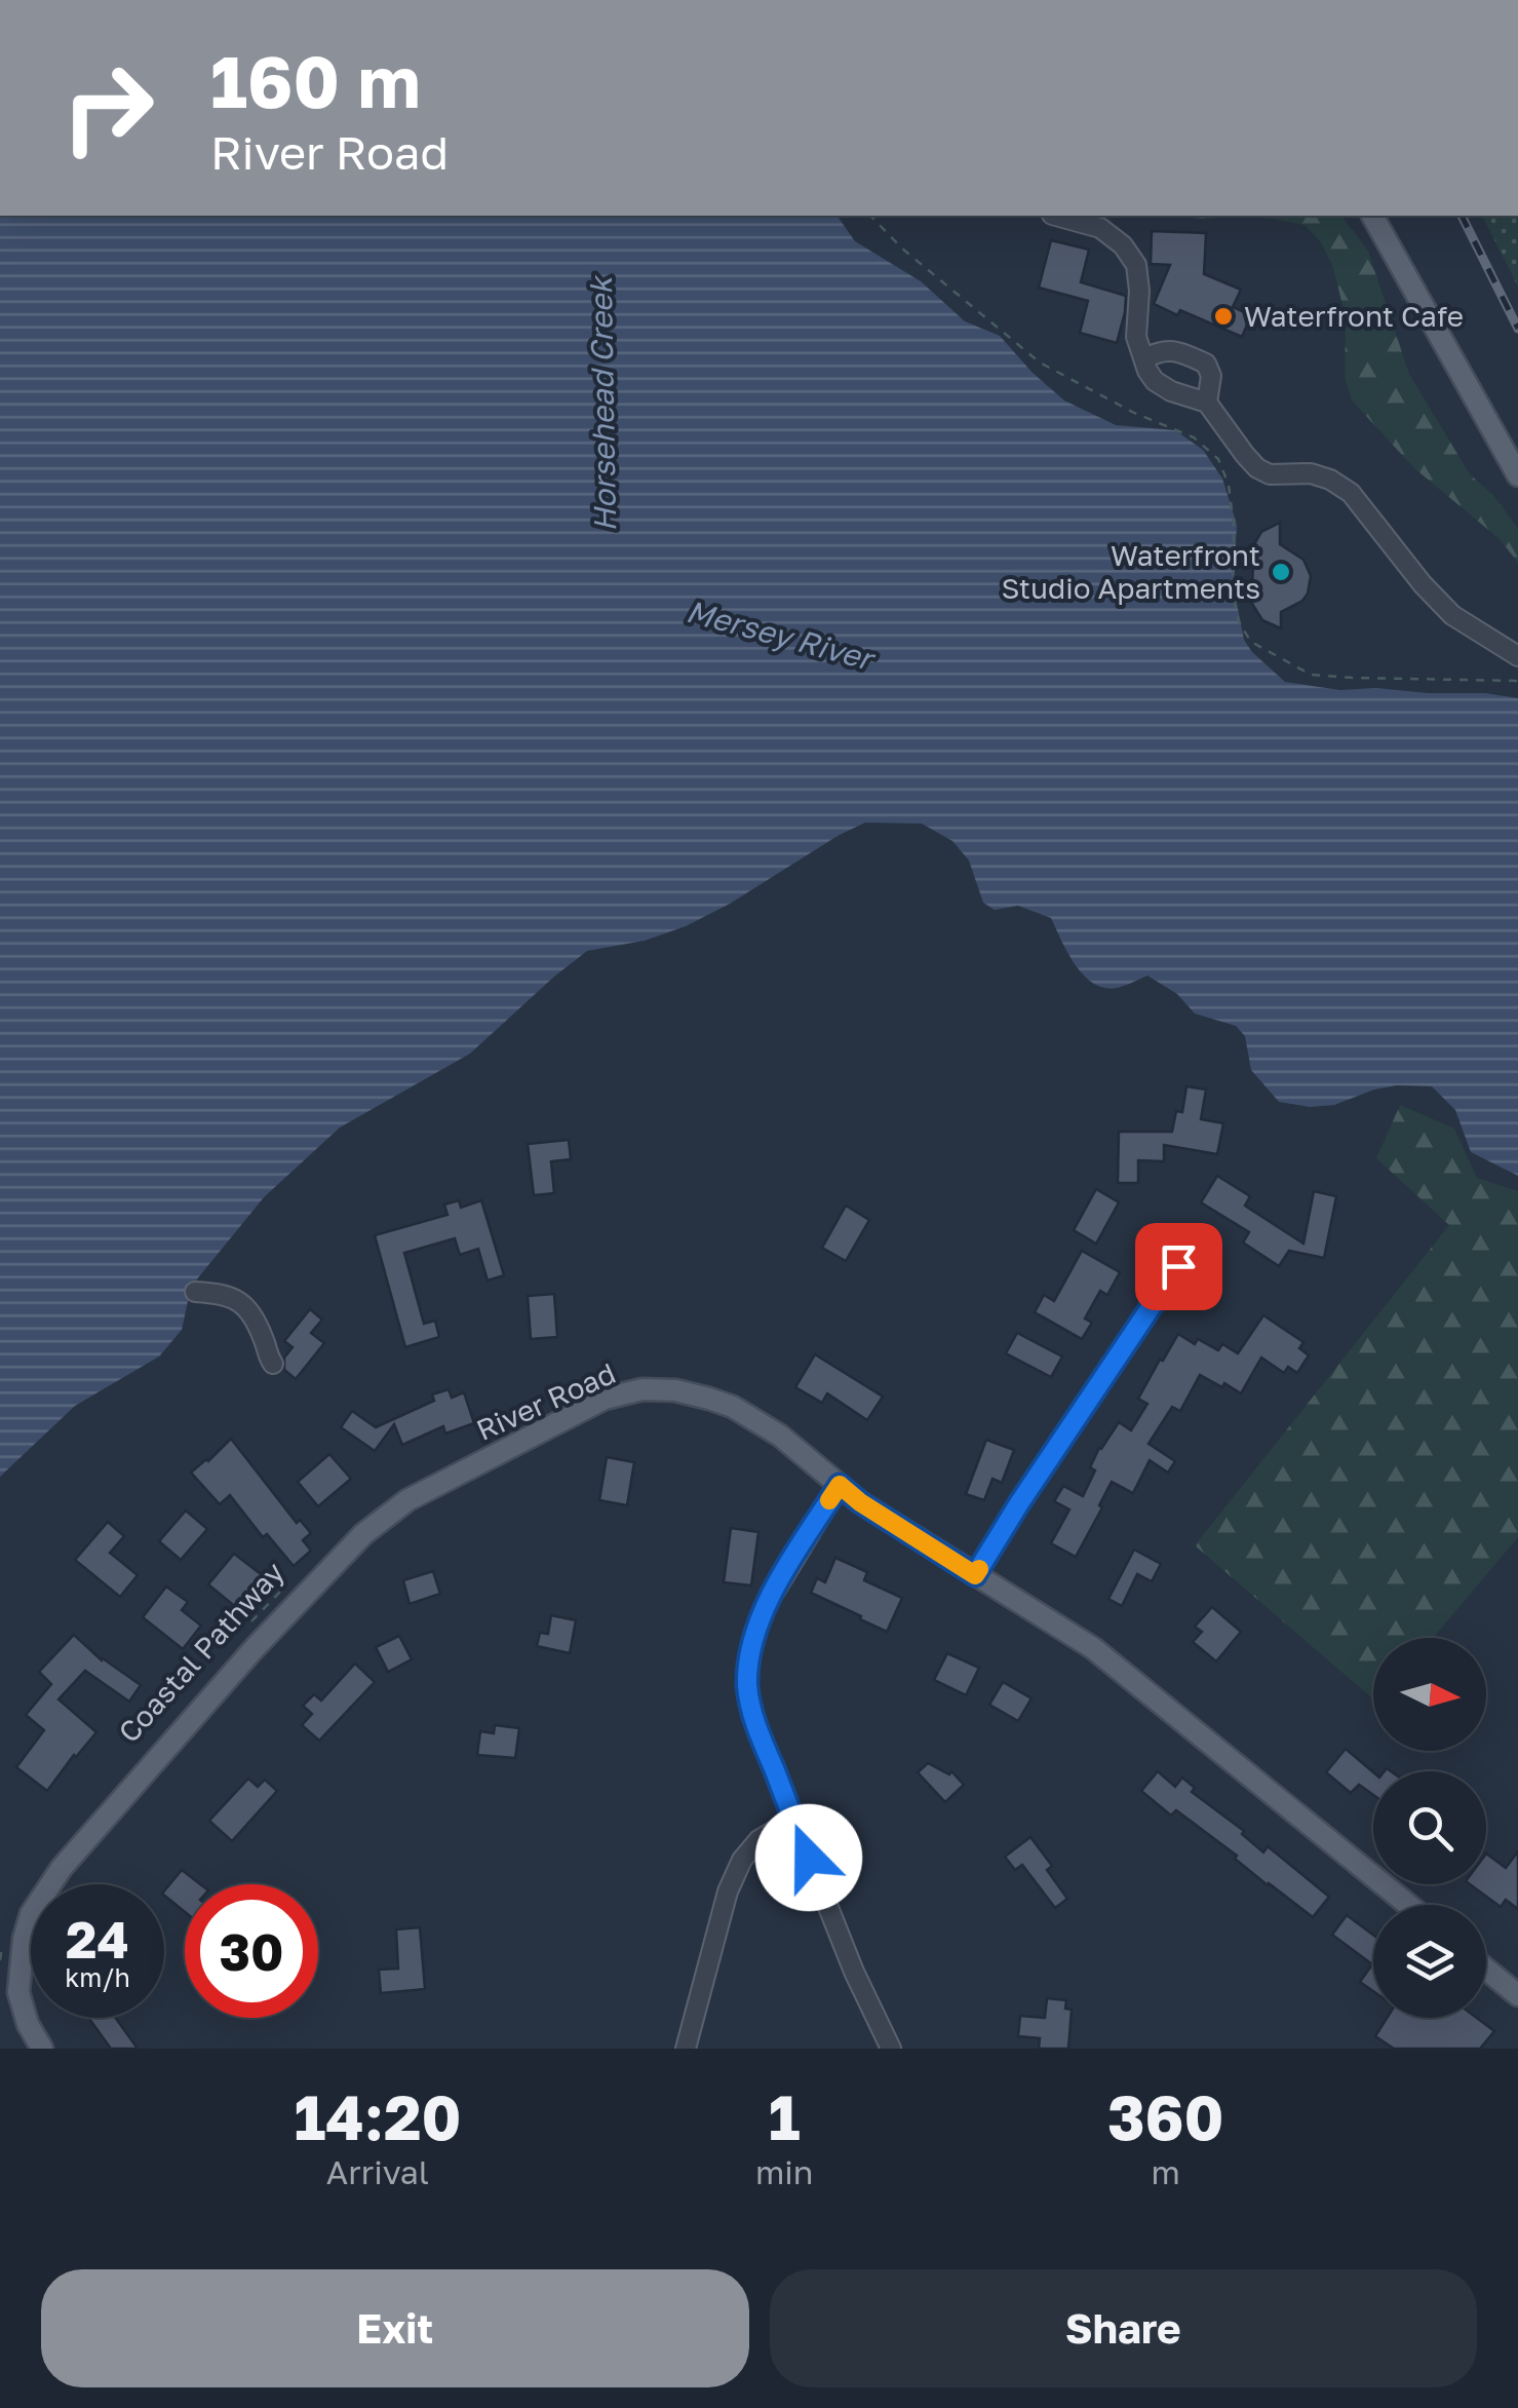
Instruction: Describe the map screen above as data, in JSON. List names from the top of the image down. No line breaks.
{"streets":{"main road":["River Road"],"path":["Coastal Pathway"]},"water":["Horsehead Creek","Mersey River"],"places":["Waterfront Cafe","Waterfront Studio Apartments"],"north":"right","page":{"turn":["160 m","River Road"],"speed":"24 km/h","limit":"30","eta":["14:20","Arrival","1","min","360","m"],"buttons":["Exit","Share"]}}
